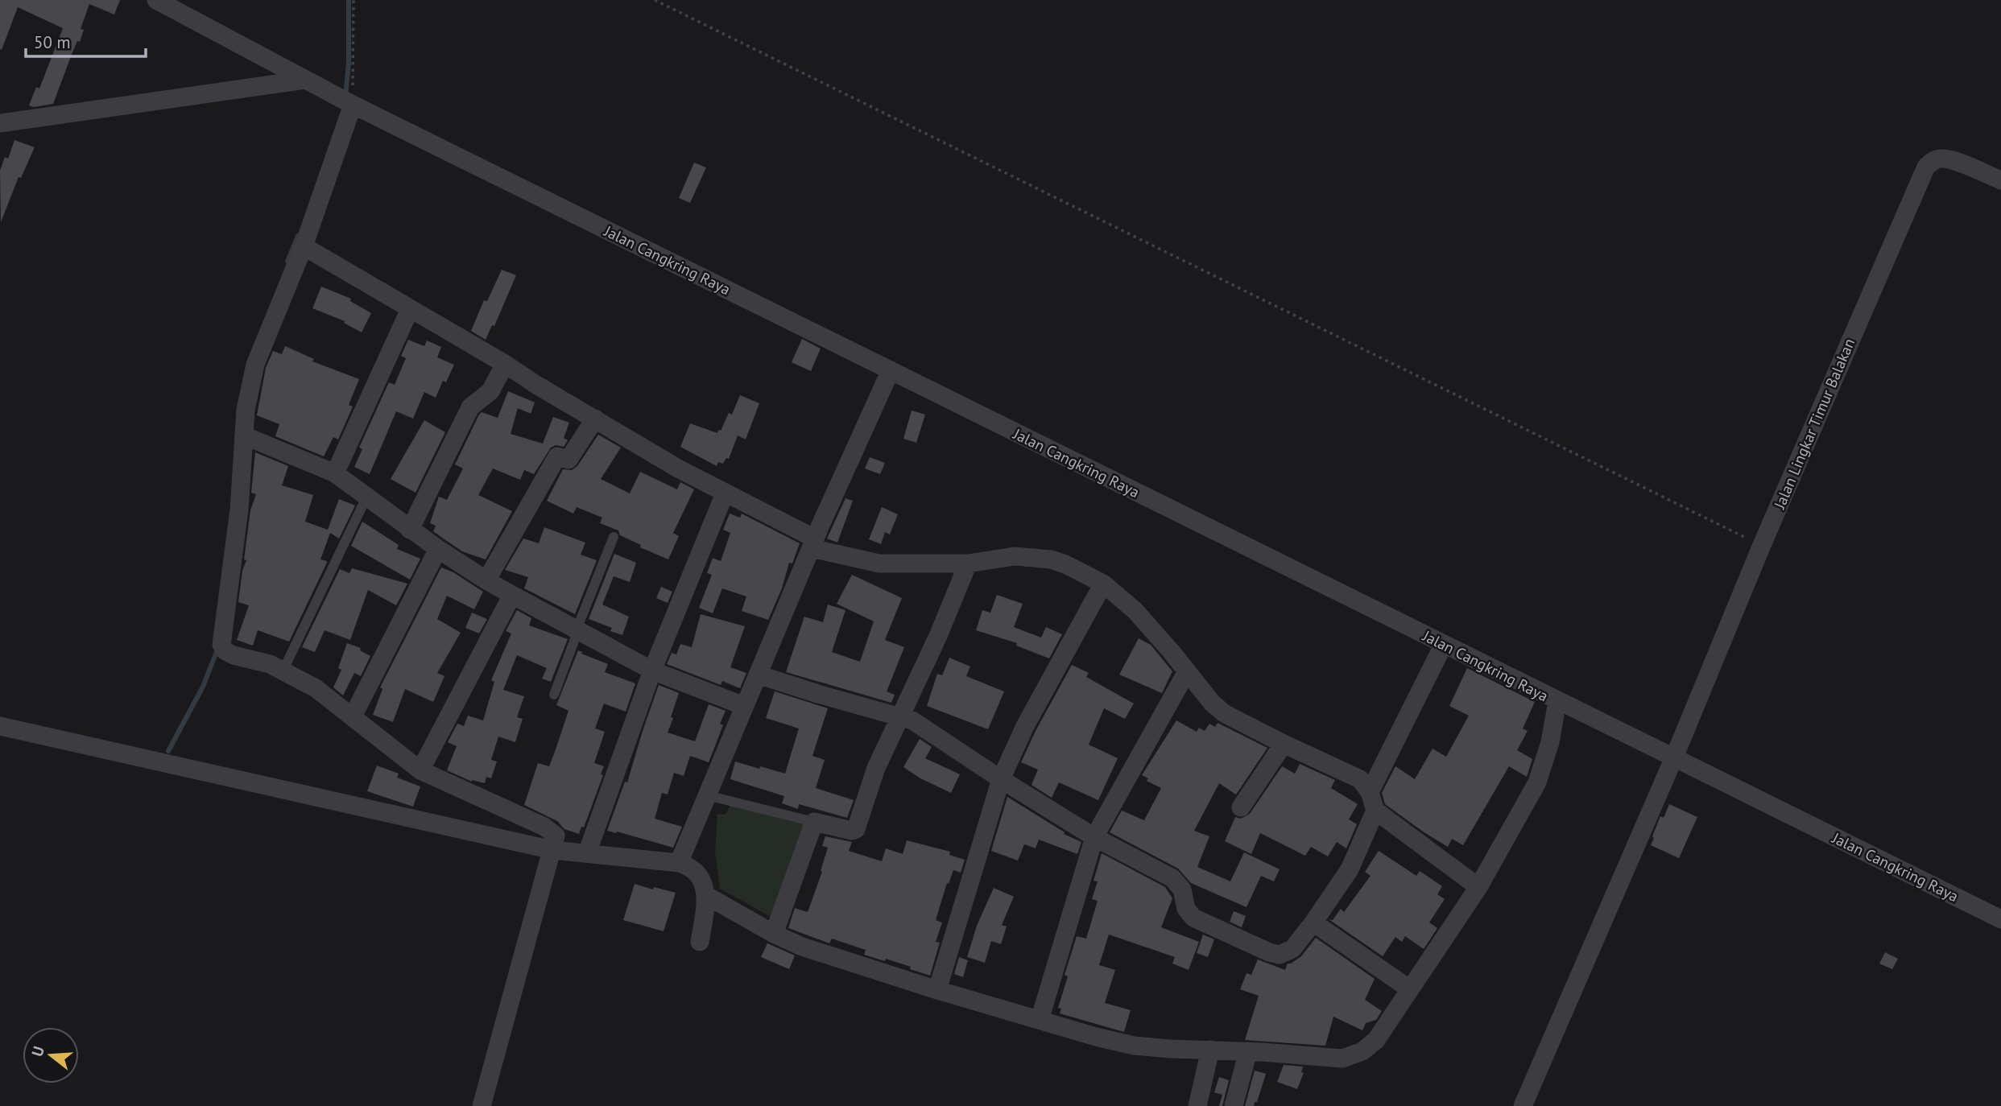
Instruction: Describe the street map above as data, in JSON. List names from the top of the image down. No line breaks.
{"streets":{"street":["Jalan Cangkring Raya","Jalan Lingkar Timur Balakan"]},"crossings":[["Jalan Cangkring Raya","Jalan Lingkar Timur Balakan"]],"scale_bar":"50 m","north":"left"}
